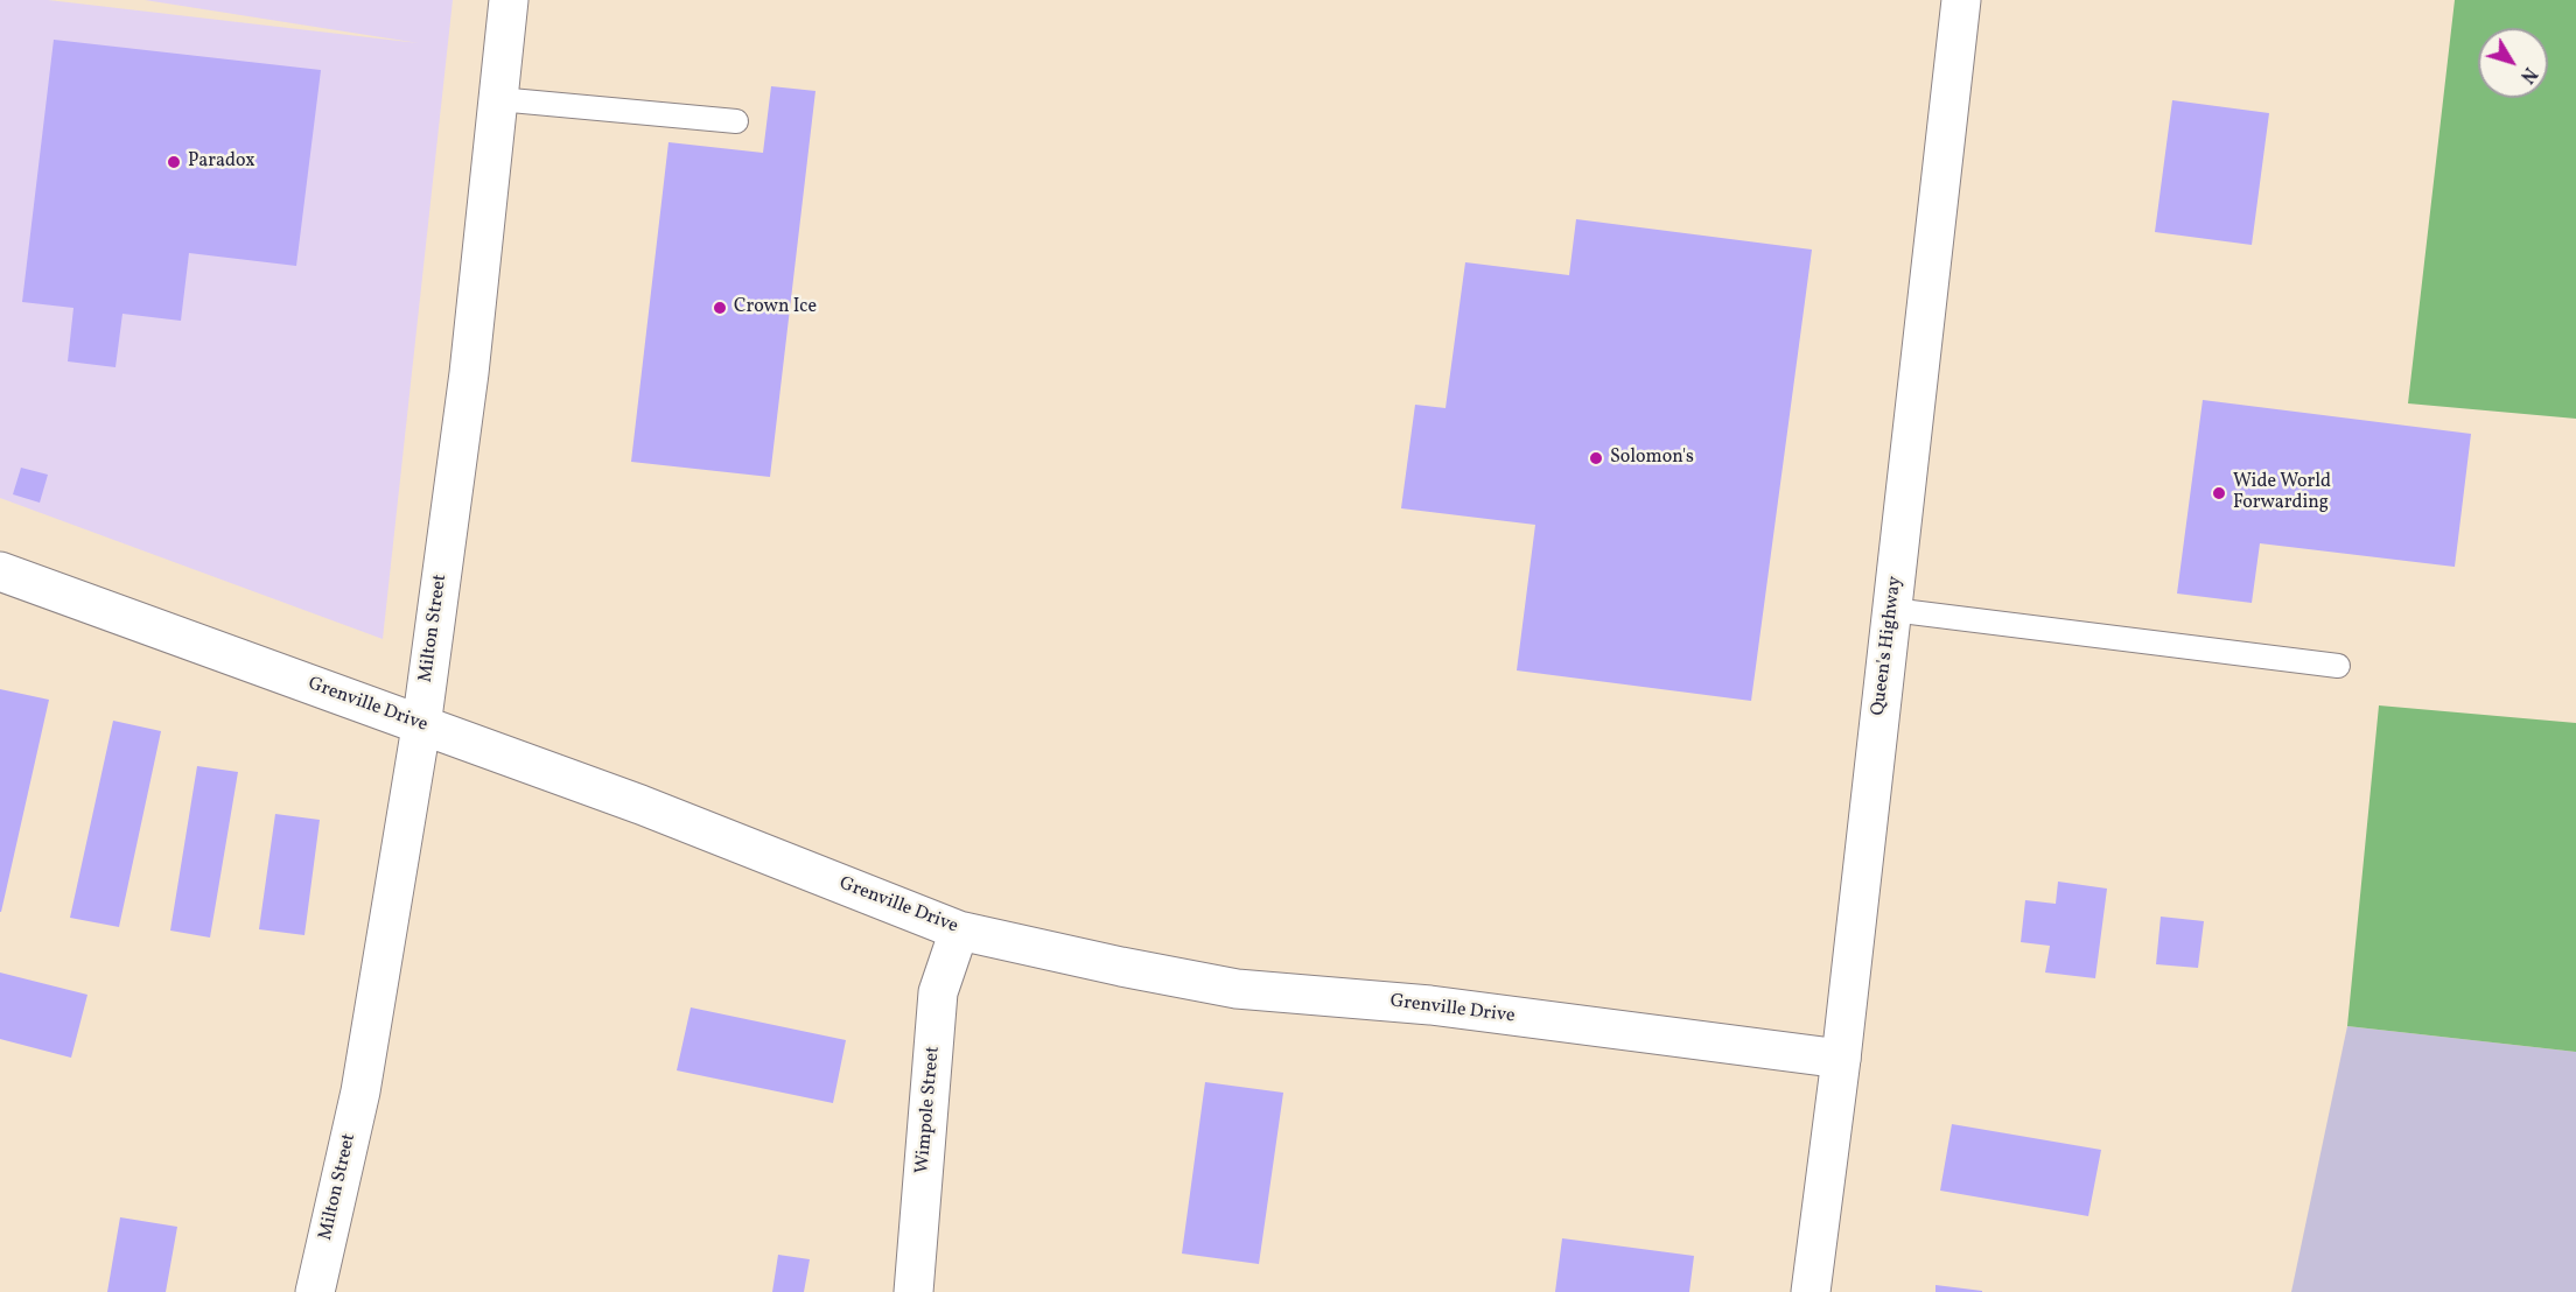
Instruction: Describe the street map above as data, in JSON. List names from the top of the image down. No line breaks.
{"streets":{"street":["Milton Street","Queen's Highway","Grenville Drive","Wimpole Street"]},"crossings":[["Milton Street","Grenville Drive"],["Queen's Highway","Grenville Drive"],["Grenville Drive","Wimpole Street"]],"places":["Paradox","Crown Ice","Solomon's","Wide World Forwarding"],"north":"bottom right"}
